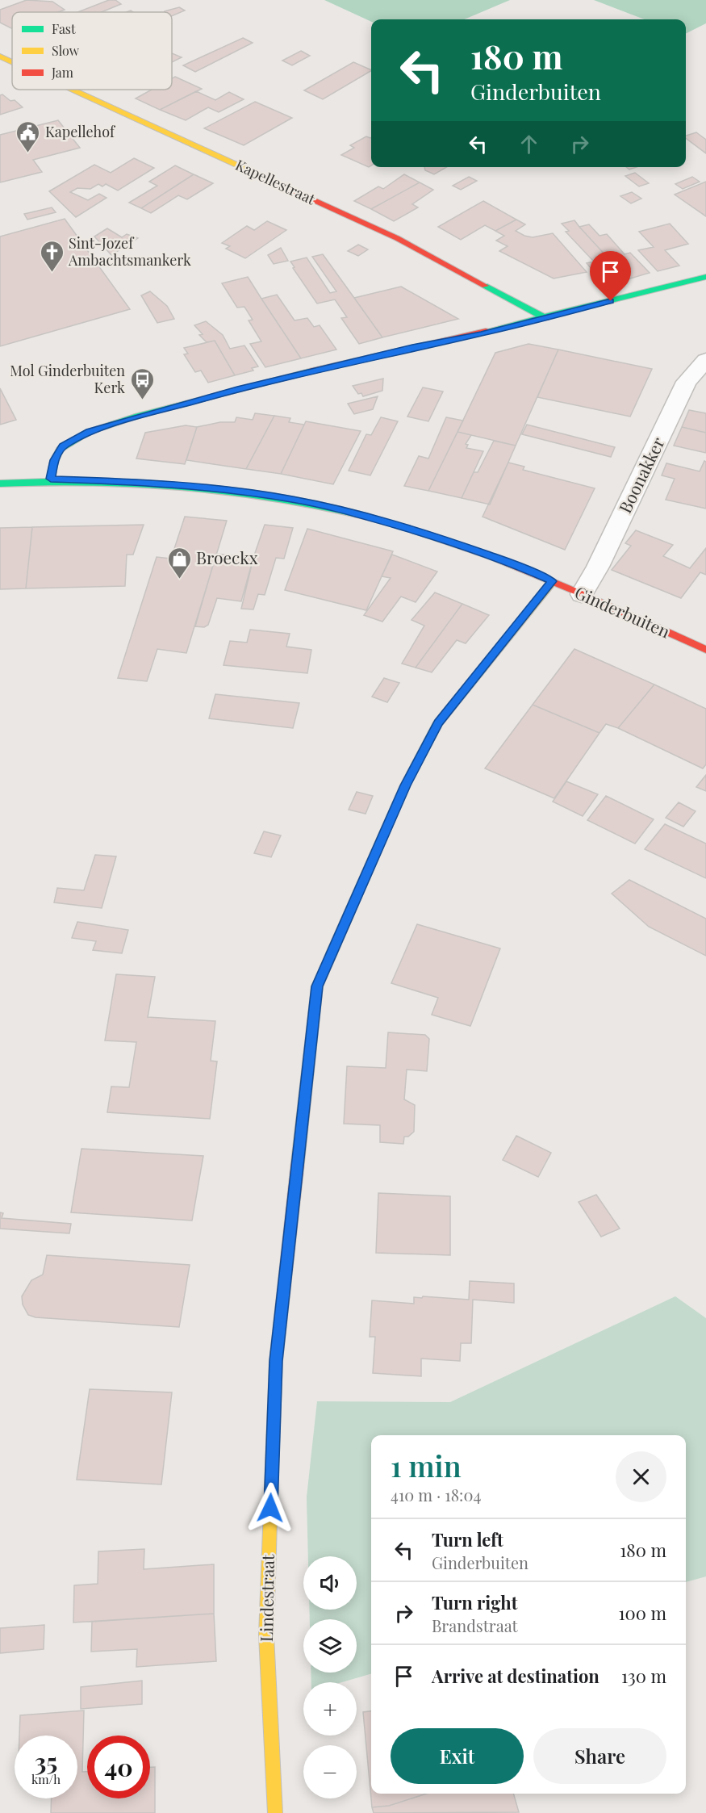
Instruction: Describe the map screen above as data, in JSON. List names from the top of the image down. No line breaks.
{"streets":{"street":["Kapellestraat","Boonakker","Ginderbuiten","Lindestraat"]},"crossings":[["Boonakker","Ginderbuiten"],["Ginderbuiten","Lindestraat"]],"places":{"public building":["Kapellehof"],"church":["Sint-Jozef Ambachtsmankerk"],"bus stop":["Mol Ginderbuiten Kerk"],"shop":["Broeckx"]},"legend":["Fast","Slow","Jam"],"page":{"turn":["180 m","Ginderbuiten"],"heading":["1 min","410 m · 18:04"],"list":[{"name":"Turn left","note":"Ginderbuiten","value":"180 m"},{"name":"Turn right","note":"Brandstraat","value":"100 m"},{"name":"Arrive at destination","value":"130 m"}],"map_buttons":["+","−"],"buttons":["Exit","Share"],"speed":"35 km/h","limit":"40"}}
